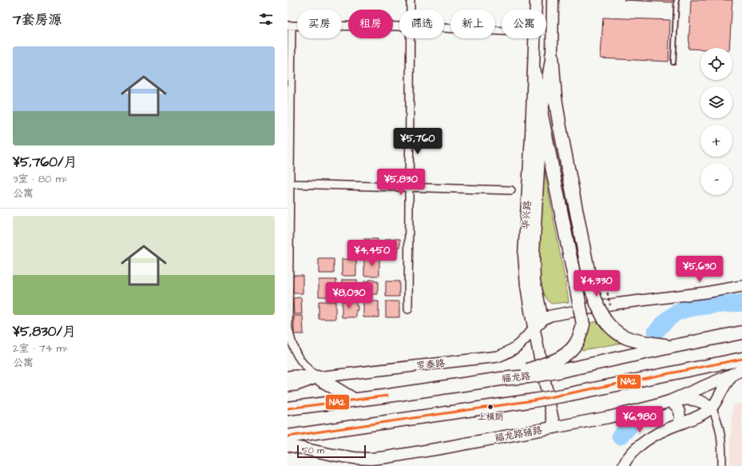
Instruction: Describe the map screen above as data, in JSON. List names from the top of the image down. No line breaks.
{"streets":{"highway":["福龙路"],"main road":["华兴路","福龙路辅路"],"street":["罗泰路"]},"crossings":[["华兴路","罗泰路"],["华兴路","福龙路辅路"]],"places":["上横朗"],"lines":["transit line NA2"],"scale_bar":"50 m","page":{"heading":"7套房源","chip":["买房","租房","筛选","新上","公寓"],"list":[{"name":"¥5,760/月","note":"3室 · 80 m² · 公寓"},{"name":"¥5,830/月","note":"2室 · 74 m² · 公寓"}],"map_buttons":["+","−"],"price":["¥5,760","¥5,830","¥4,450","¥5,630","¥4,330","¥8,030","¥6,980"],"scale":"50 m"}}
